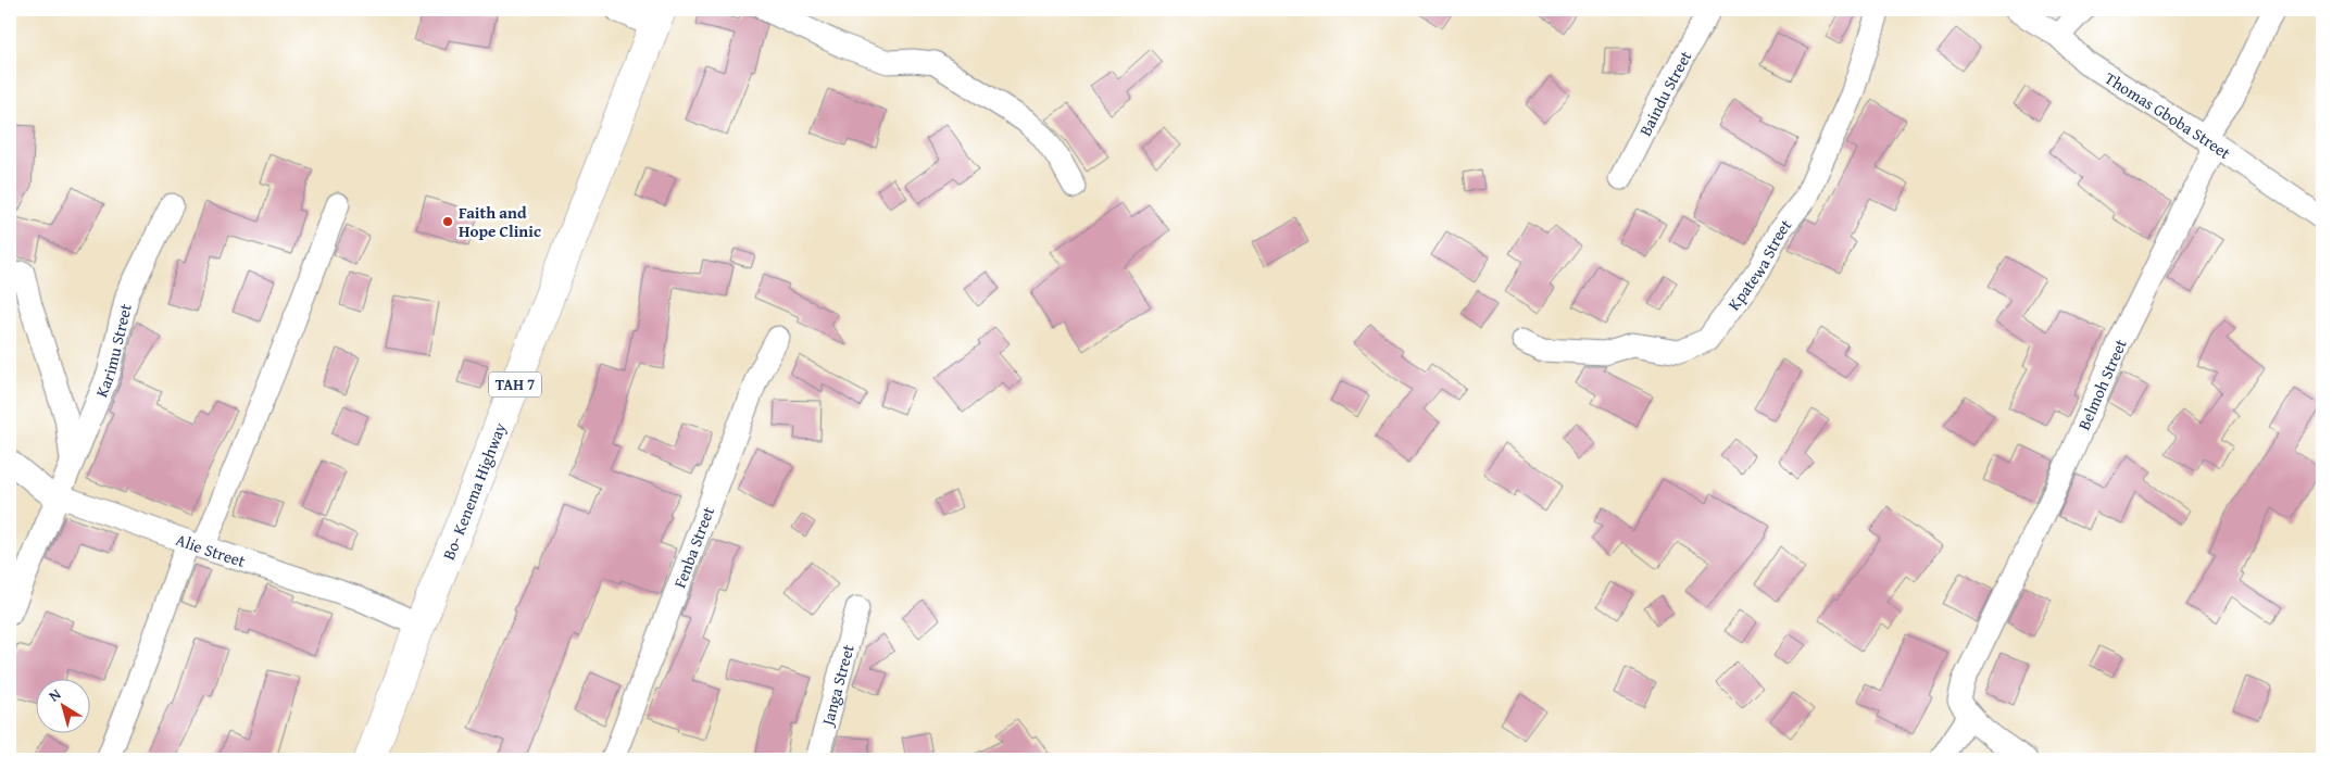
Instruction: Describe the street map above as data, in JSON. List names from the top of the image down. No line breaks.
{"streets":{"highway":["TAH 7","Bo- Kenema Highway"],"street":["Baindu Street","Thomas Gboba Street","Kpatewa Street","Karimu Street","Belmoh Street","Fenba Street","Alie Street","Janga Street"]},"crossings":[["Thomas Gboba Street","Belmoh Street"],["Karimu Street","Alie Street"],["Bo- Kenema Highway","Alie Street"]],"places":["Faith and Hope Clinic"],"north":"top left"}
